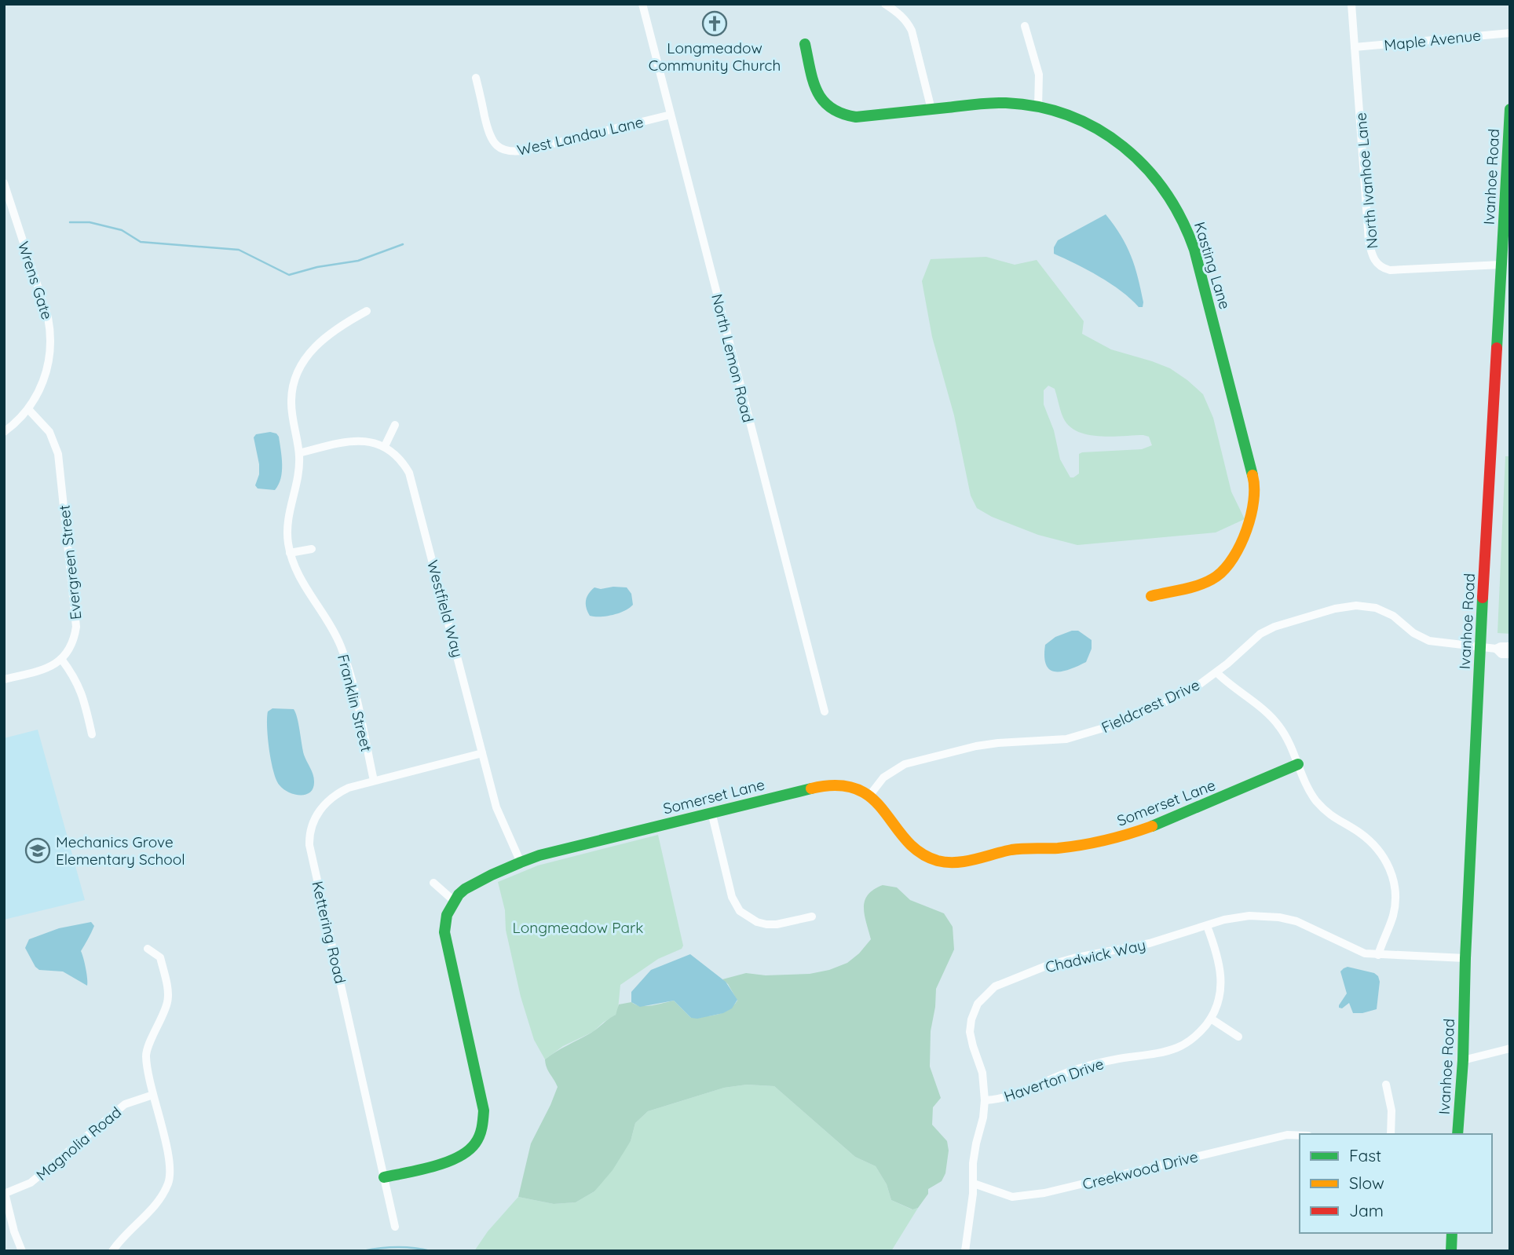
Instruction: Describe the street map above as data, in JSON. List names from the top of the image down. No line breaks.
{"streets":{"street":["Maple Avenue","West Landau Lane","Ivanhoe Road","North Ivanhoe Lane","Kasting Lane","Wrens Gate","North Lemon Road","Evergreen Street","Westfield Way","Franklin Street","Fieldcrest Drive","Somerset Lane","Kettering Road","Chadwick Way","Haverton Drive","Magnolia Road","Creekwood Drive"]},"crossings":[["Maple Avenue","North Ivanhoe Lane"],["West Landau Lane","North Lemon Road"],["Ivanhoe Road","North Ivanhoe Lane"],["Ivanhoe Road","Fieldcrest Drive"],["Ivanhoe Road","Chadwick Way"],["Wrens Gate","Evergreen Street"],["Westfield Way","Somerset Lane"],["Westfield Way","Kettering Road"],["Franklin Street","Kettering Road"],["Fieldcrest Drive","Somerset Lane"],["Chadwick Way","Haverton Drive"],["Chadwick Way","Creekwood Drive"]],"parks":["Longmeadow Park"],"places":{"church":["Longmeadow Community Church"],"school or university":["Mechanics Grove Elementary School"]},"legend":["Fast","Slow","Jam"]}
